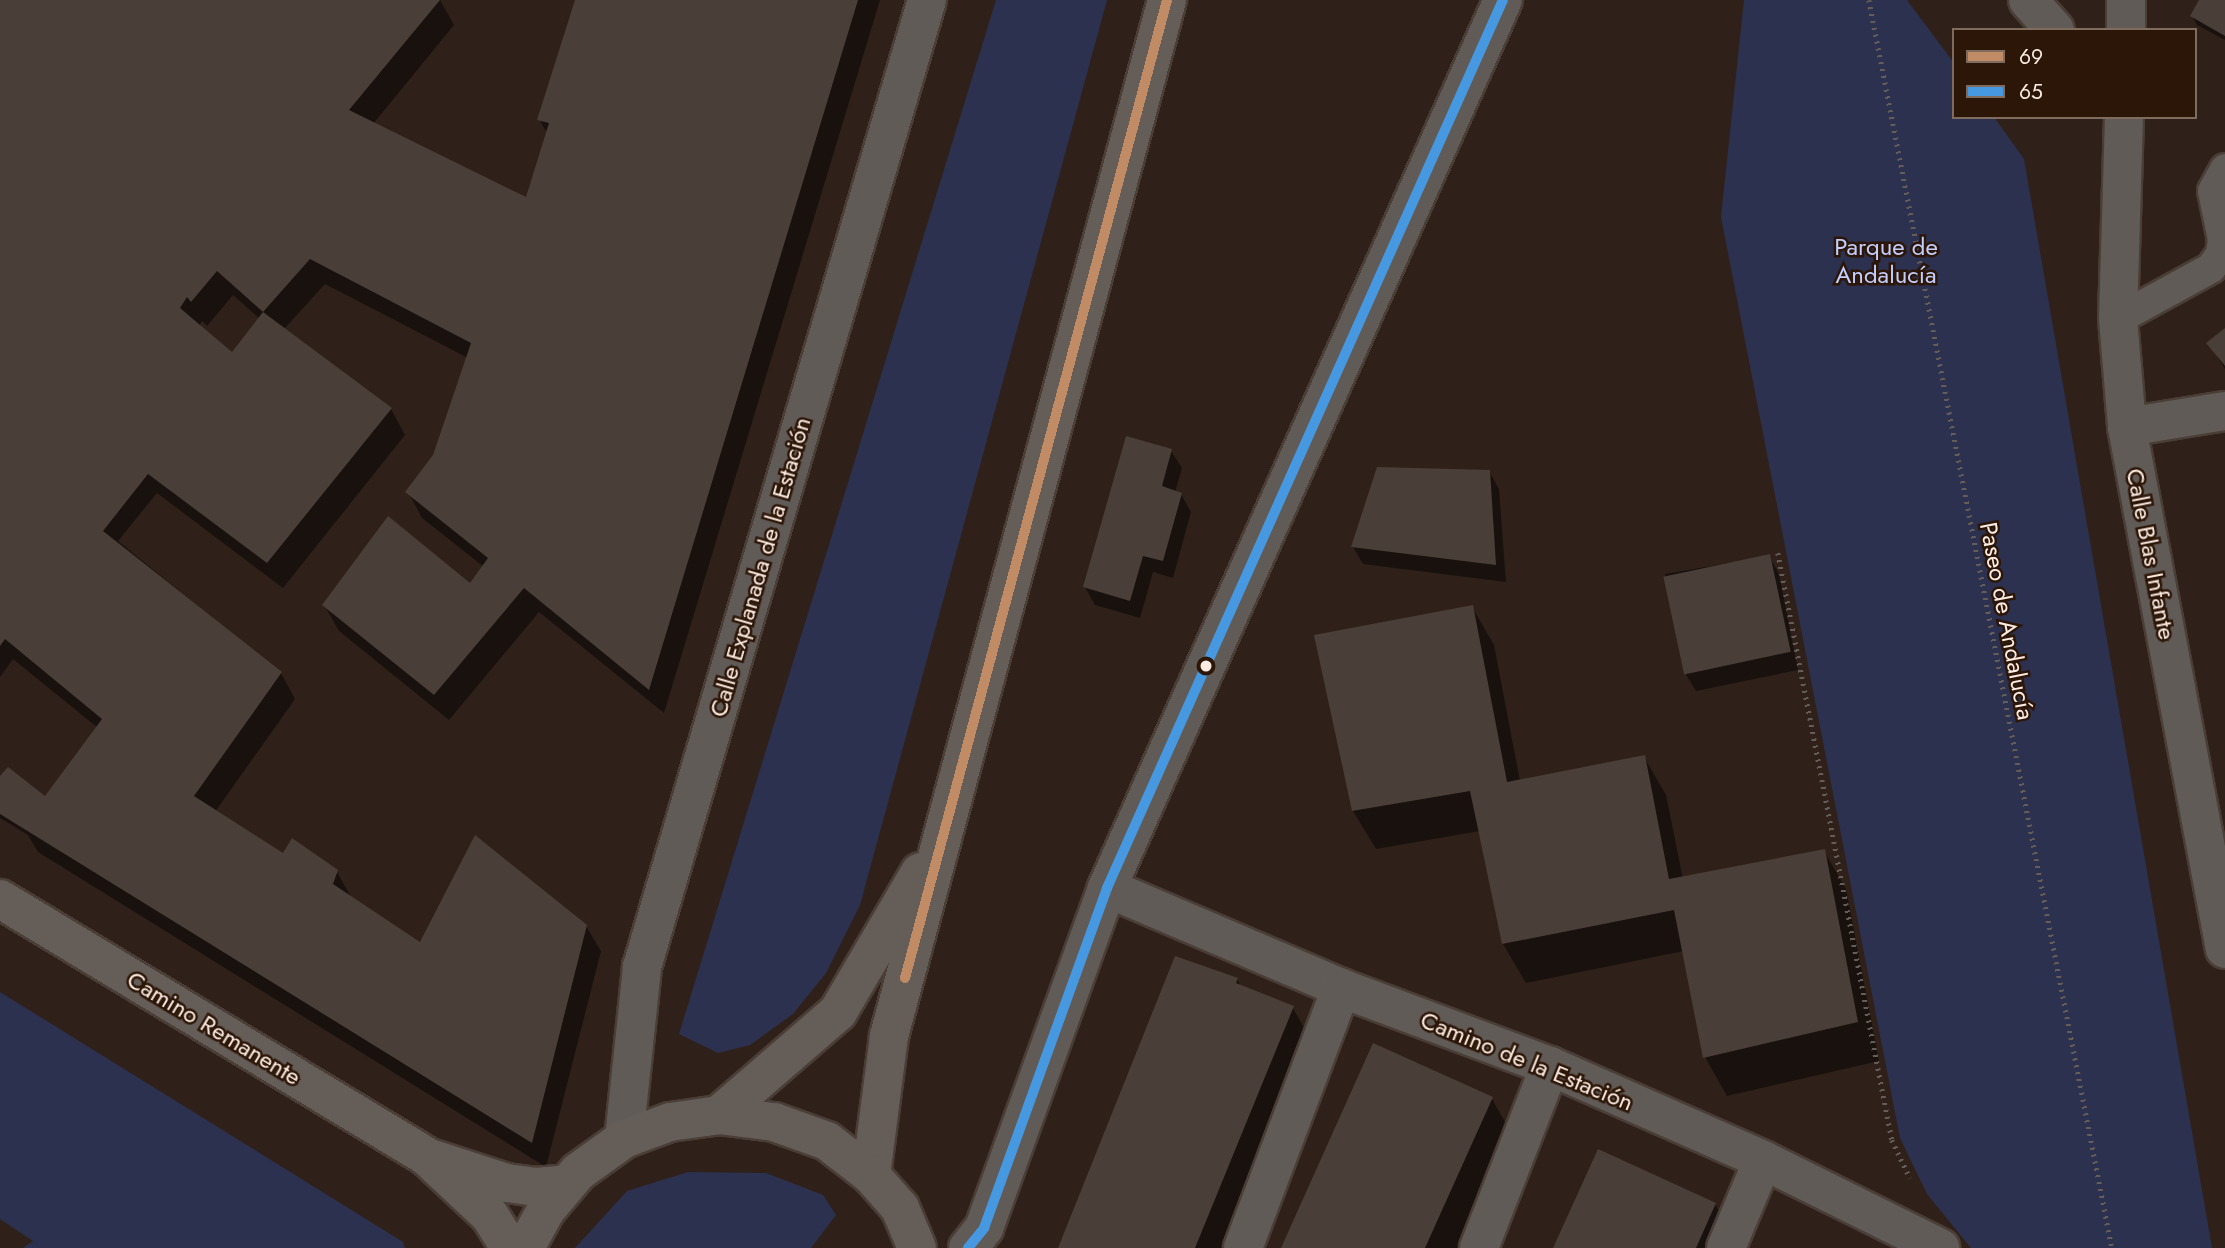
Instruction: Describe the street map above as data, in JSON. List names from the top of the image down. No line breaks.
{"streets":{"street":["Calle Blas Infante","Calle Explanada de la Estación","Camino Remanente","Camino de la Estación"],"path":["Paseo de Andalucía"]},"parks":["Parque de Andalucía"],"lines":["transit line 69","transit line 65"],"legend":["69","65"]}
